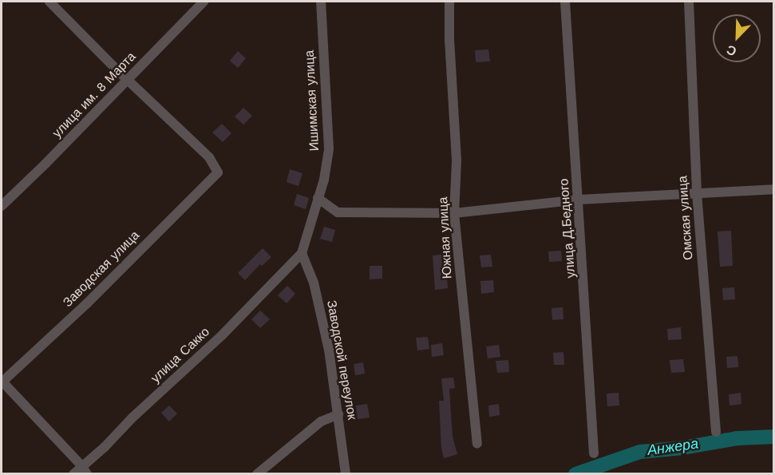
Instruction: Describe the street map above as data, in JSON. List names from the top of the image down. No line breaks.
{"streets":{"street":["улица им. 8 Марта","Ишимская улица","Омская улица","улица Д.Бедного","Южная улица","Заводская улица","улица Сакко","Заводской переулок"]},"crossings":[["улица им. 8 Марта","Заводская улица"],["Ишимская улица","улица Сакко"],["Ишимская улица","Заводской переулок"],["улица Сакко","Заводской переулок"]],"water":["Анжера"],"north":"bottom left"}
